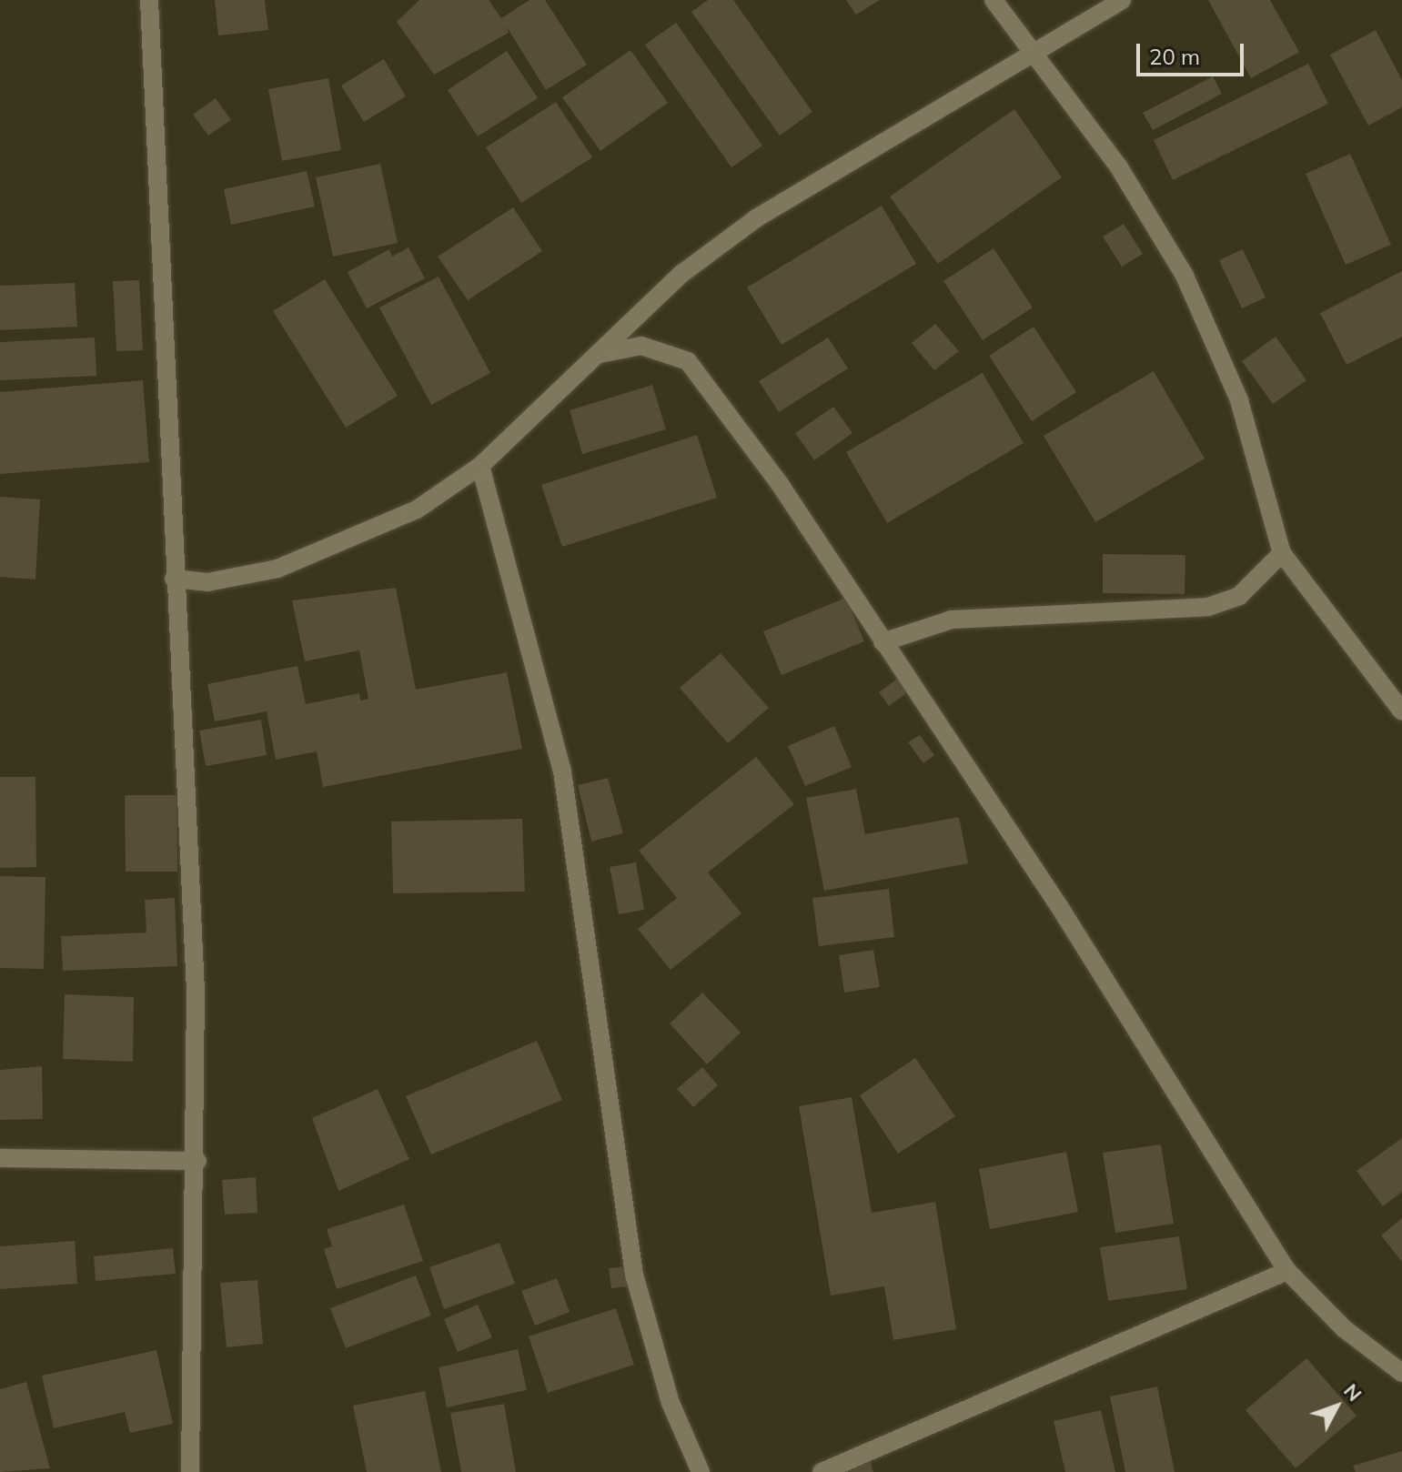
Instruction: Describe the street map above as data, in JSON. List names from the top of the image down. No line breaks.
{"scale_bar":"20 m","north":"top right"}
